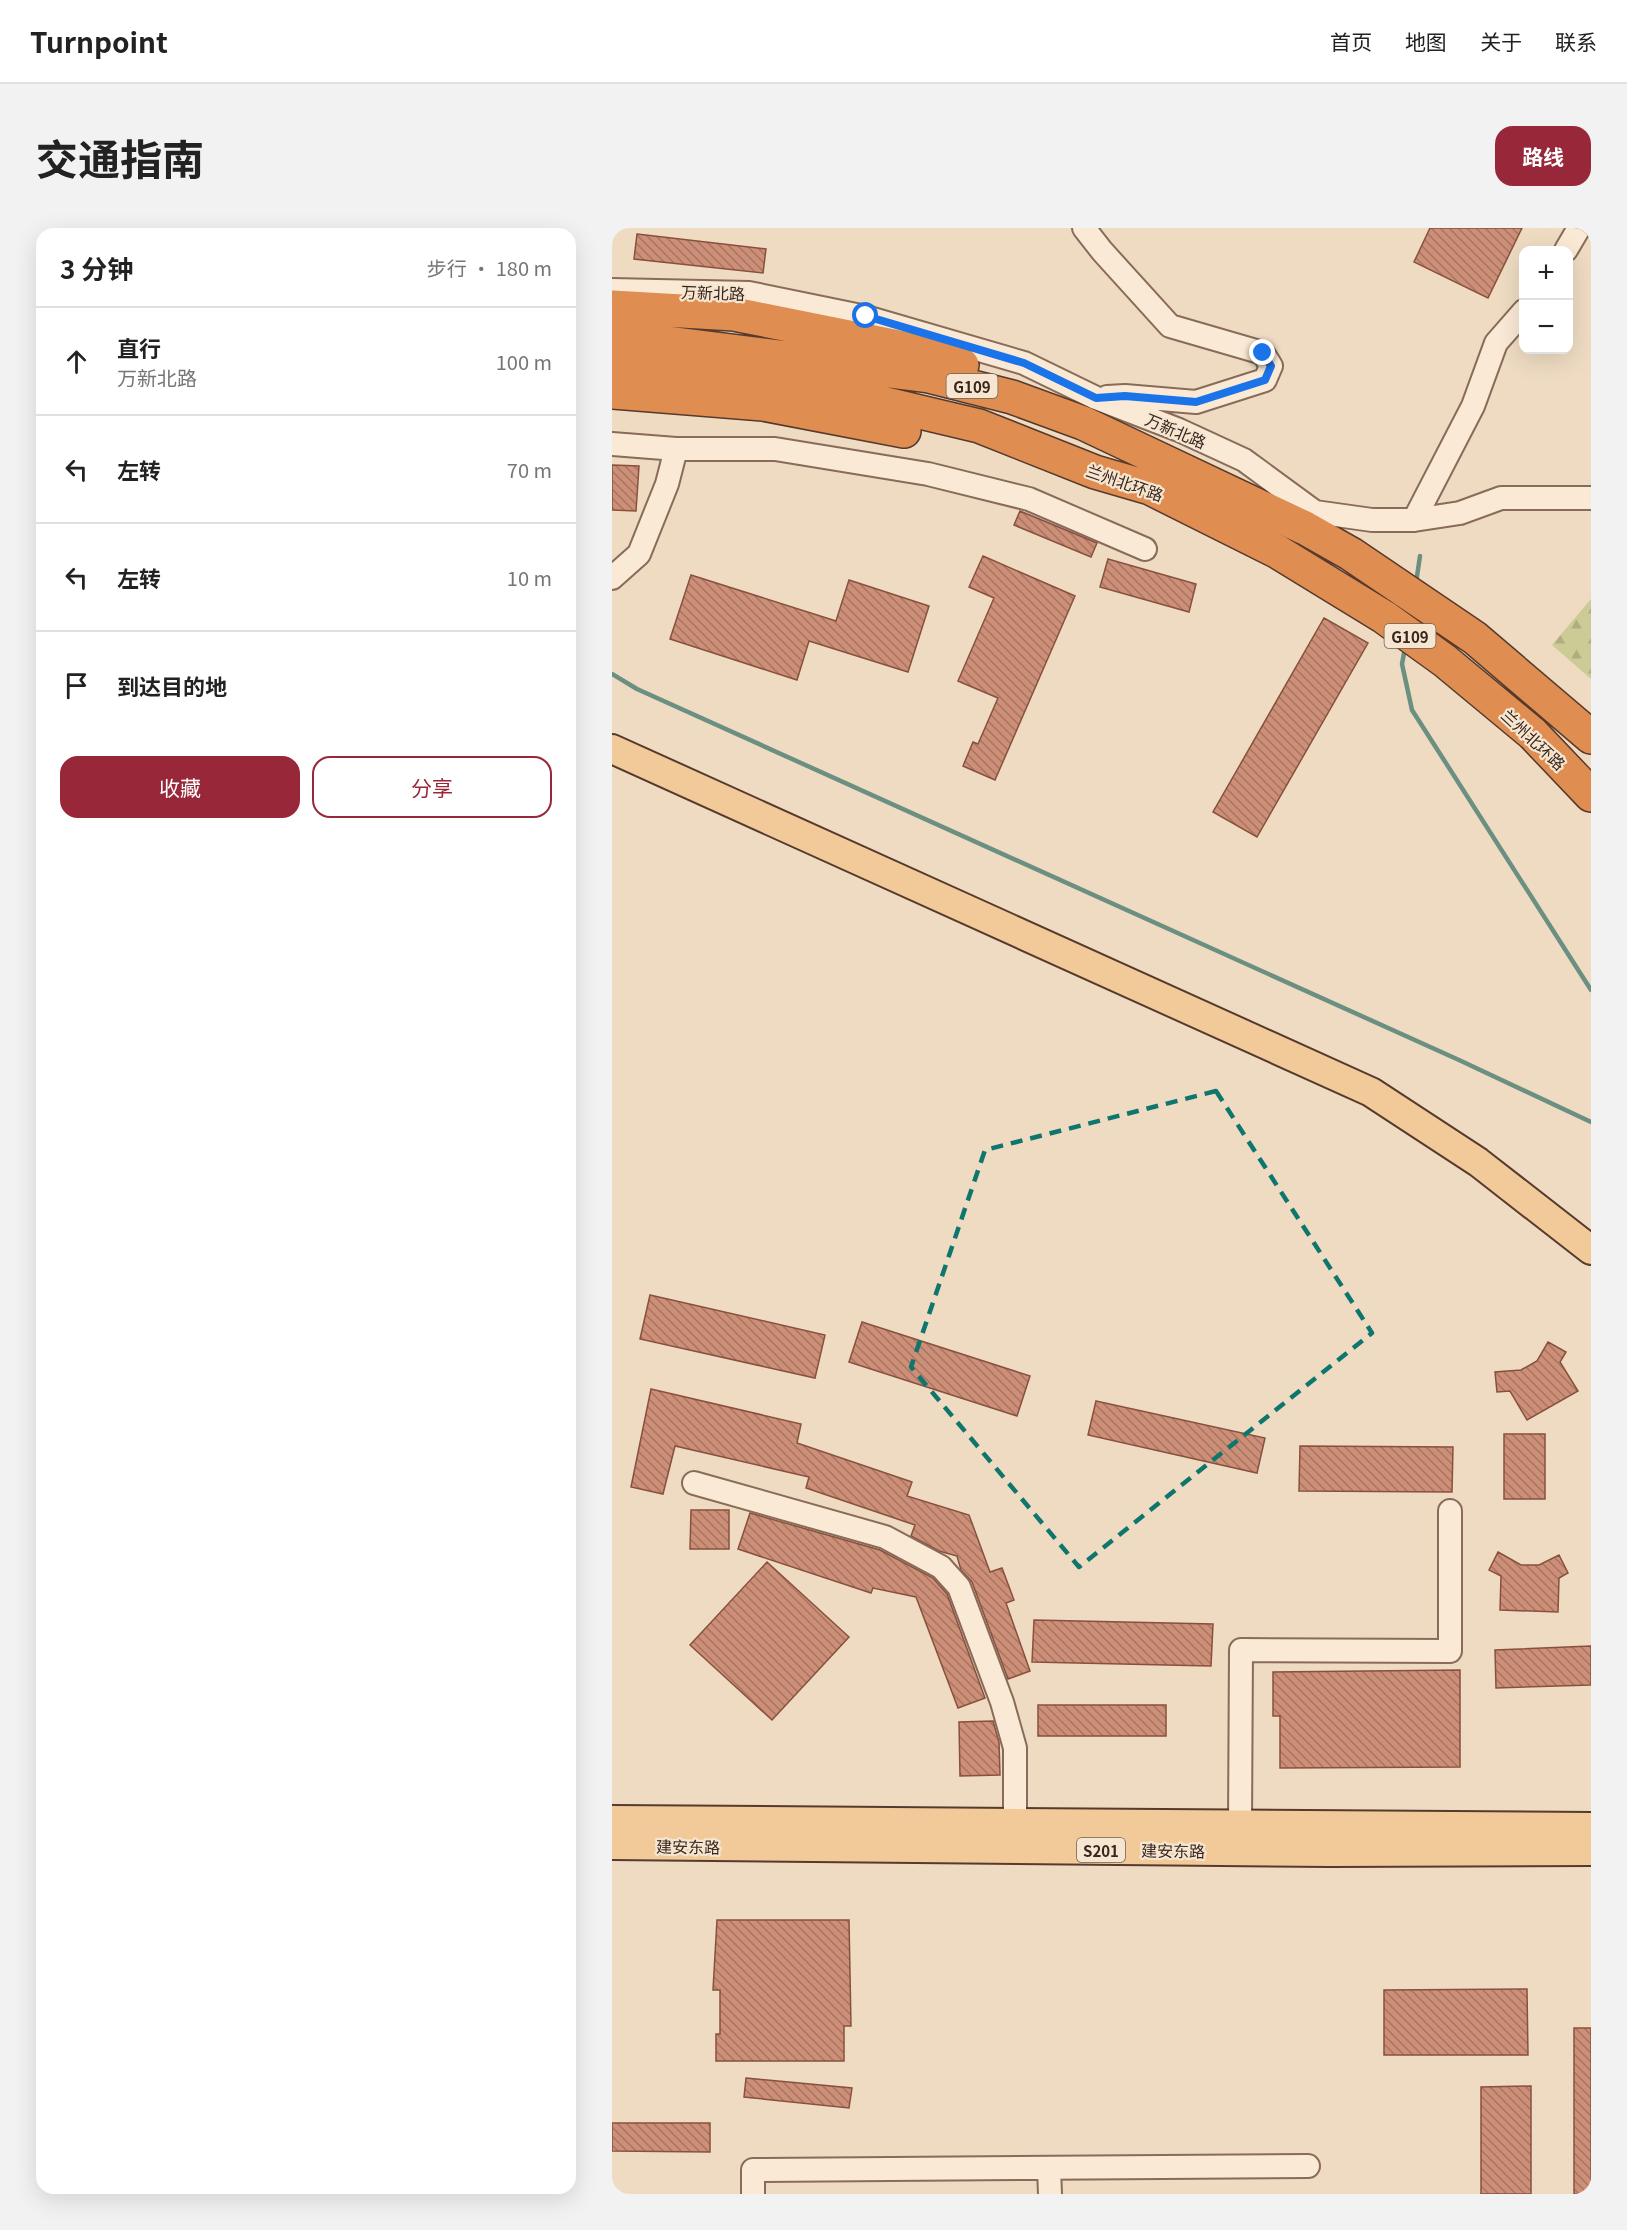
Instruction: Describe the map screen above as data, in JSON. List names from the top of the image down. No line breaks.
{"streets":{"highway":["G109","兰州北环路"],"main road":["建安东路","S201"],"street":["万新北路"]},"crossings":[["万新北路","兰州北环路"]],"page":{"header":"Turnpoint","nav":["首页","地图","关于","联系"],"title":"交通指南","buttons":["路线",["收藏","分享"]],"heading":["3 分钟","步行 · 180 m"],"map_buttons":["+","−"],"list":[["直行","万新北路","100 m"],["左转","70 m"],["左转","10 m"],"到达目的地"]}}
